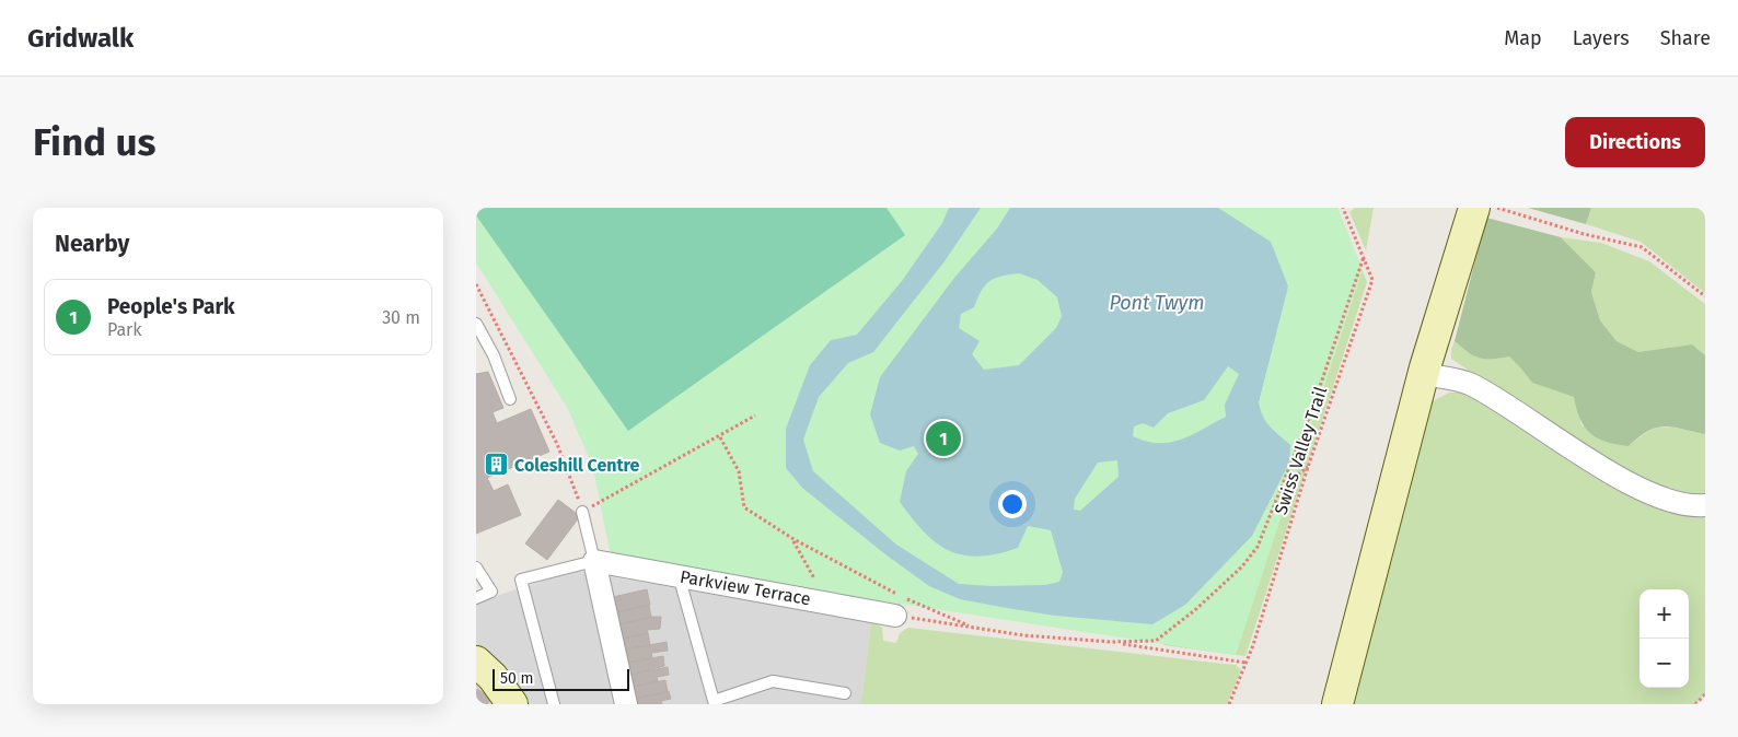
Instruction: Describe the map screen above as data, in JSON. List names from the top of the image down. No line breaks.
{"streets":{"street":["Parkview Terrace"],"path":["Swiss Valley Trail"]},"water":["Pont Twym"],"places":{"building":["Coleshill Centre"]},"scale_bar":"50 m","page":{"header":"Gridwalk","nav":["Map","Layers","Share"],"buttons":"Directions","title":"Find us","heading":"Nearby","list":[{"mark":"1","name":"People's Park","note":"Park","value":"30 m"}],"pins":"1","map_buttons":["+","−"],"scale":"50 m"}}
